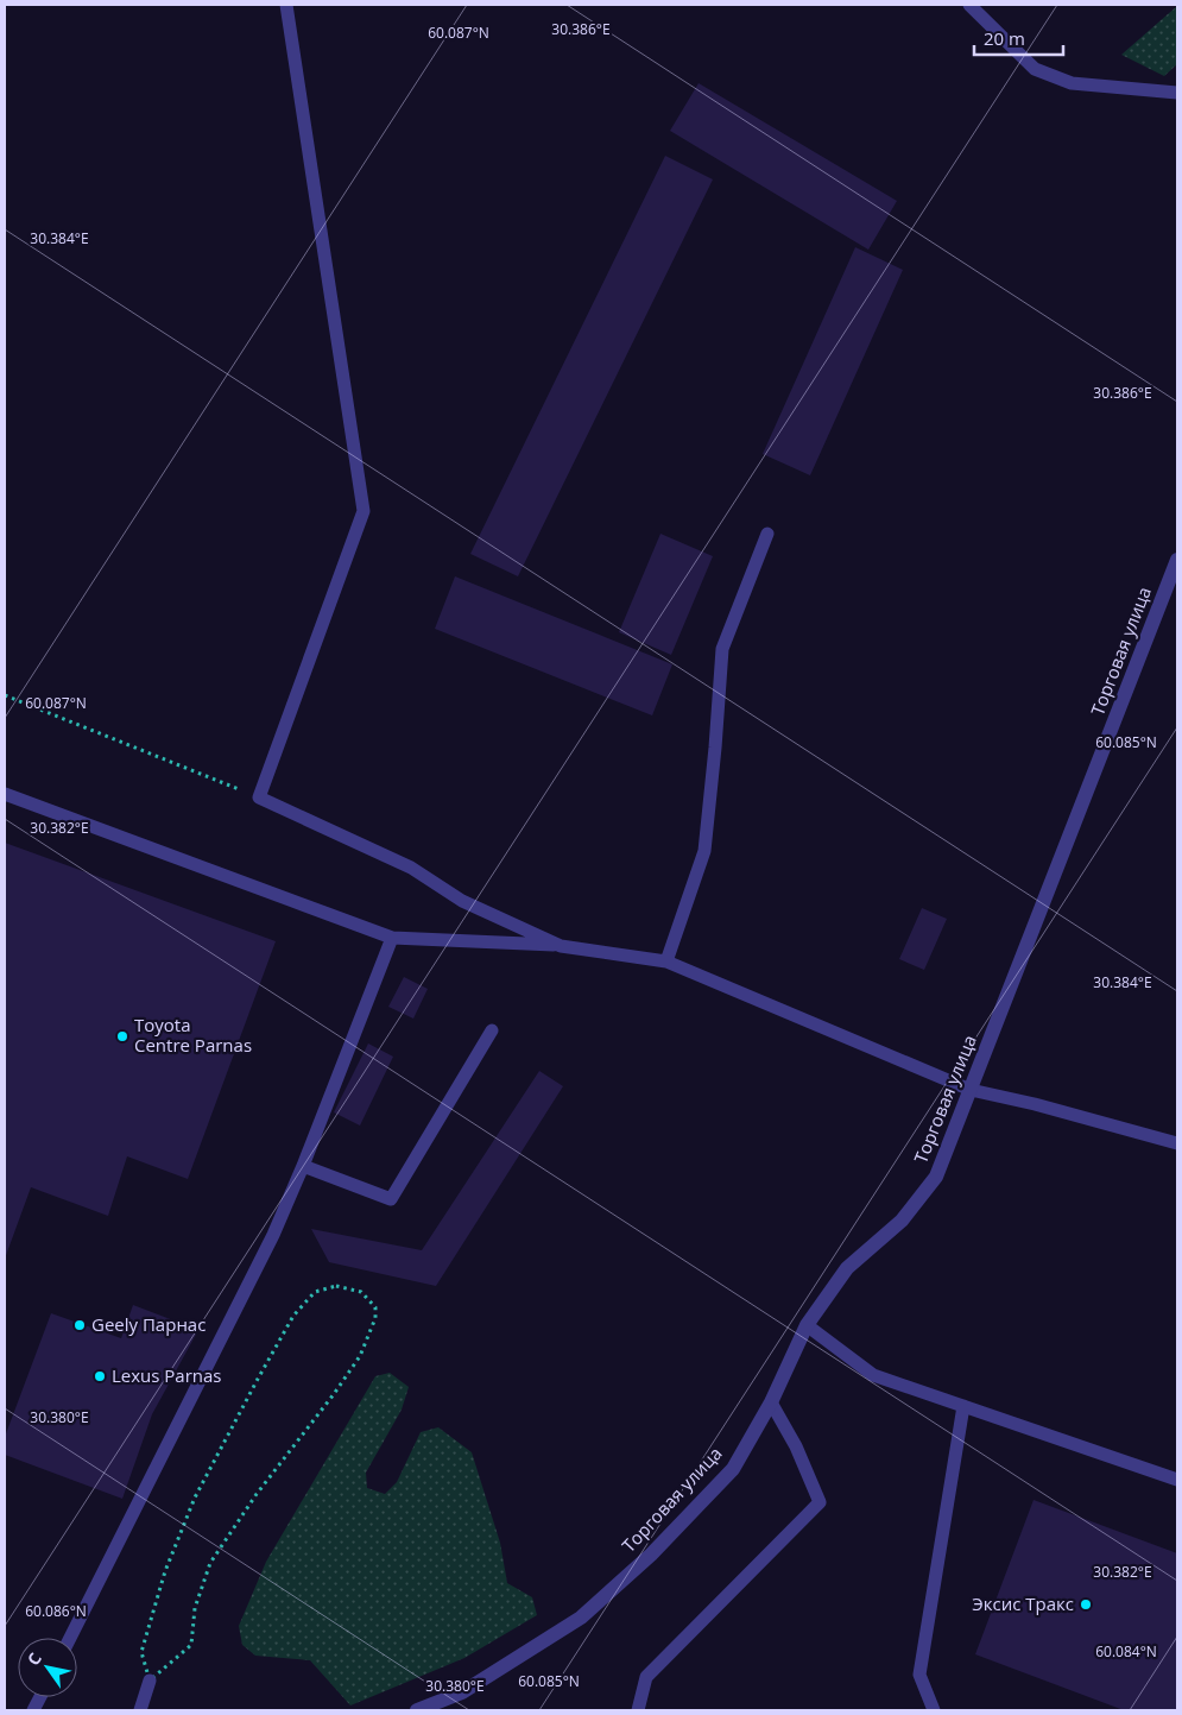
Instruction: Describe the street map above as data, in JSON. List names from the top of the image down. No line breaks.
{"streets":{"street":["Торговая улица"]},"places":["Toyota Centre Parnas","Geely Парнас","Lexus Parnas","Эксис Тракс"],"scale_bar":"20 m","north":"top left","coordinates":["30.386°E","60.087°N","30.384°E","60.085°N","30.382°E","30.380°E","60.086°N","60.084°N"]}
